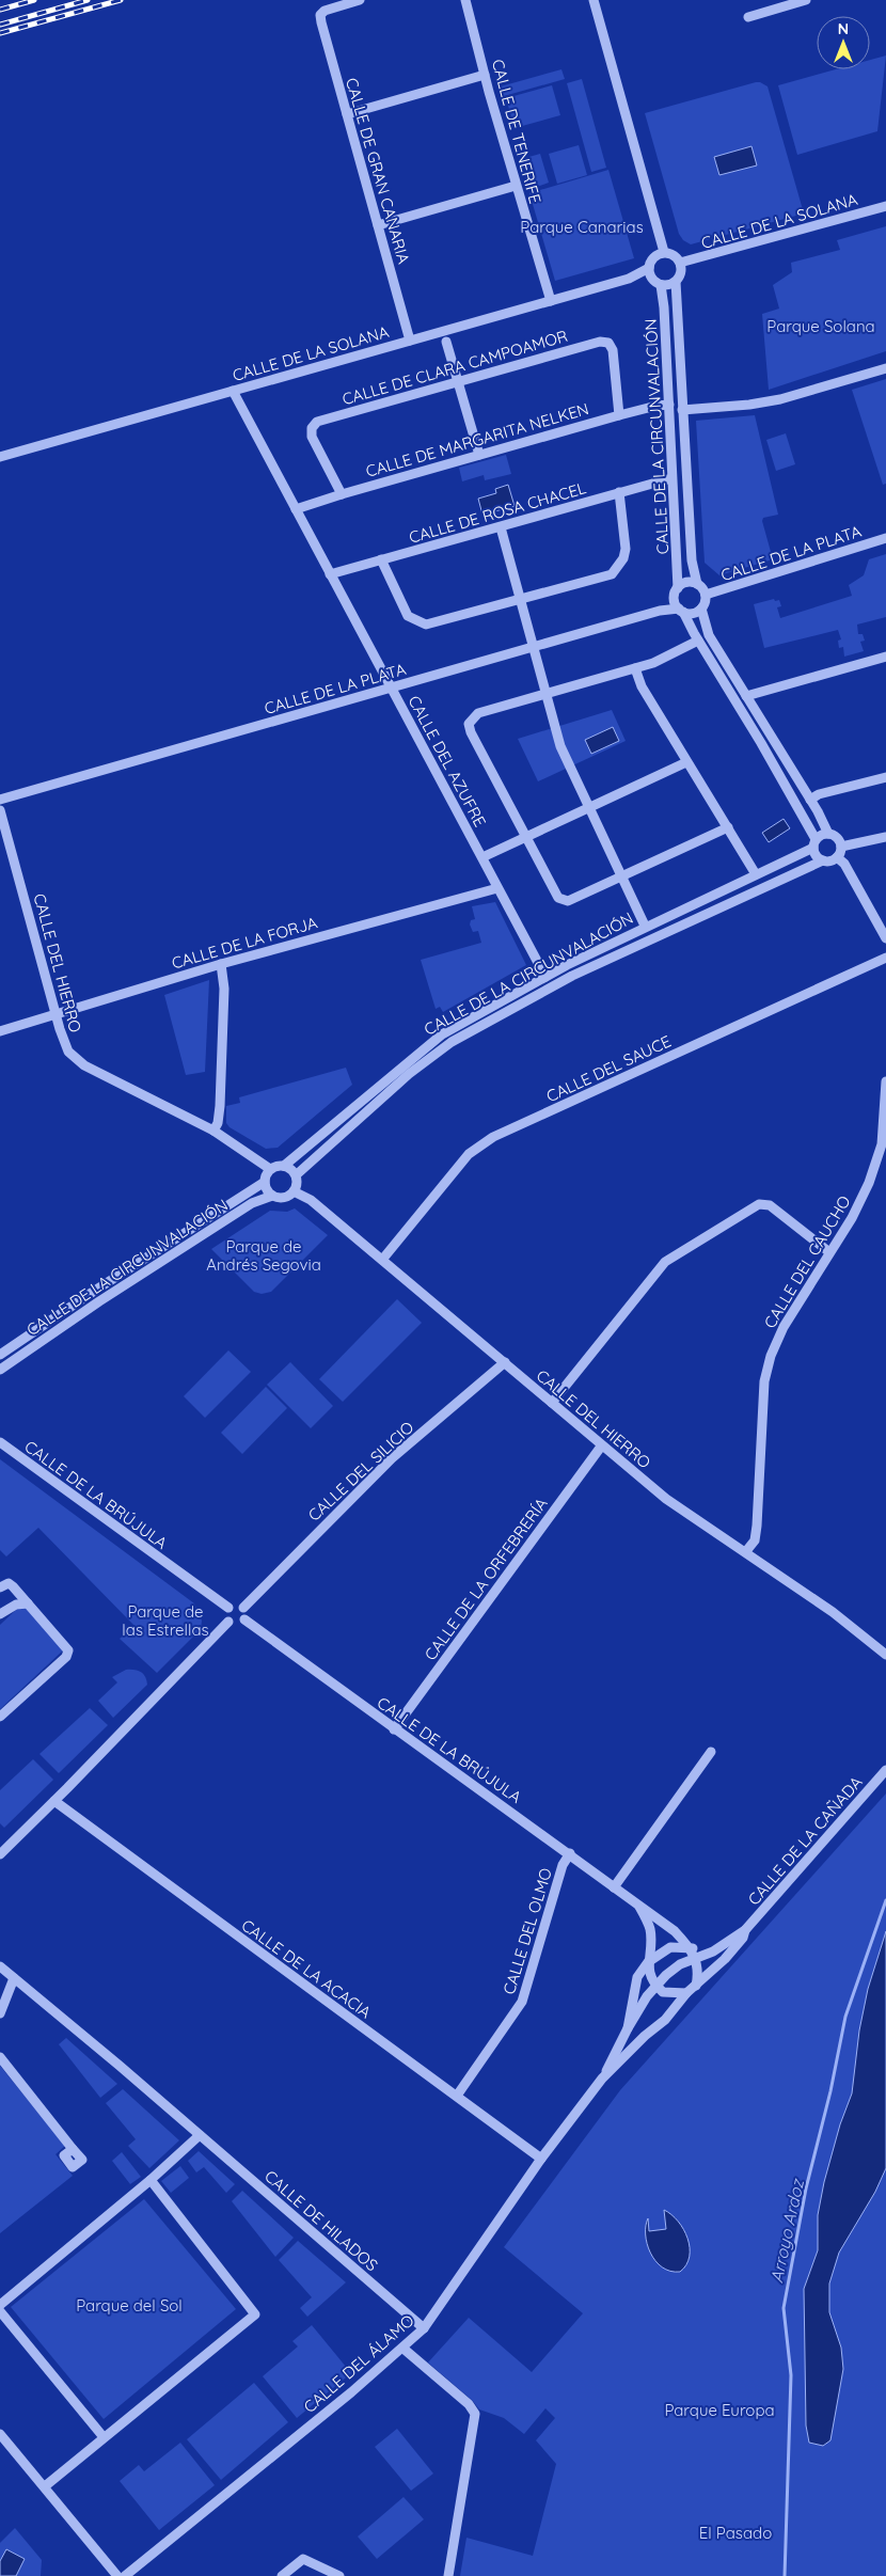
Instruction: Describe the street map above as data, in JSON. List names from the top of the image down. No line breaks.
{"streets":{"street":["CALLE DE TENERIFE","CALLE DE GRAN CANARIA","CALLE DE LA SOLANA","CALLE DE CLARA CAMPOAMOR","CALLE DE LA CIRCUNVALACIÓN","CALLE DE MARGARITA NELKEN","CALLE DE ROSA CHACEL","CALLE DE LA PLATA","CALLE DEL AZUFRE","CALLE DE LA FORJA","CALLE DEL HIERRO","CALLE DEL SAUCE","CALLE DEL CAUCHO","CALLE DEL SILICIO","CALLE DE LA BRÚJULA","CALLE DE LA ORFEBRERÍA","CALLE DE LA CAÑADA","CALLE DEL OLMO","CALLE DE LA ACACIA","CALLE DE HILADOS","CALLE DEL ÁLAMO"]},"crossings":[["CALLE DE TENERIFE","CALLE DE LA SOLANA"],["CALLE DE GRAN CANARIA","CALLE DE LA SOLANA"],["CALLE DE LA SOLANA","CALLE DE LA CIRCUNVALACIÓN"],["CALLE DE LA SOLANA","CALLE DEL AZUFRE"],["CALLE DE CLARA CAMPOAMOR","CALLE DE MARGARITA NELKEN"],["CALLE DE LA CIRCUNVALACIÓN","CALLE DE MARGARITA NELKEN"],["CALLE DE LA CIRCUNVALACIÓN","CALLE DE ROSA CHACEL"],["CALLE DE LA CIRCUNVALACIÓN","CALLE DE LA PLATA"],["CALLE DE LA CIRCUNVALACIÓN","CALLE DEL AZUFRE"],["CALLE DE LA CIRCUNVALACIÓN","CALLE DEL HIERRO"],["CALLE DE MARGARITA NELKEN","CALLE DEL AZUFRE"],["CALLE DE ROSA CHACEL","CALLE DEL AZUFRE"],["CALLE DE LA PLATA","CALLE DEL AZUFRE"],["CALLE DEL AZUFRE","CALLE DE LA FORJA"],["CALLE DE LA FORJA","CALLE DEL HIERRO"],["CALLE DEL HIERRO","CALLE DEL SAUCE"],["CALLE DEL HIERRO","CALLE DEL CAUCHO"],["CALLE DEL HIERRO","CALLE DEL SILICIO"],["CALLE DEL HIERRO","CALLE DE LA ORFEBRERÍA"],["CALLE DEL SILICIO","CALLE DE LA BRÚJULA"],["CALLE DE LA BRÚJULA","CALLE DE LA ORFEBRERÍA"],["CALLE DE LA BRÚJULA","CALLE DEL OLMO"],["CALLE DE LA BRÚJULA","CALLE DEL ÁLAMO"],["CALLE DE LA CAÑADA","CALLE DEL ÁLAMO"],["CALLE DEL OLMO","CALLE DE LA ACACIA"],["CALLE DE LA ACACIA","CALLE DEL ÁLAMO"],["CALLE DE HILADOS","CALLE DEL ÁLAMO"]],"water":["Arroyo Ardoz"],"parks":["Parque Canarias","Parque Solana","Parque de Andrés Segovia","Parque de las Estrellas","Parque del Sol","Parque Europa","El Pasado"],"north":"top"}
